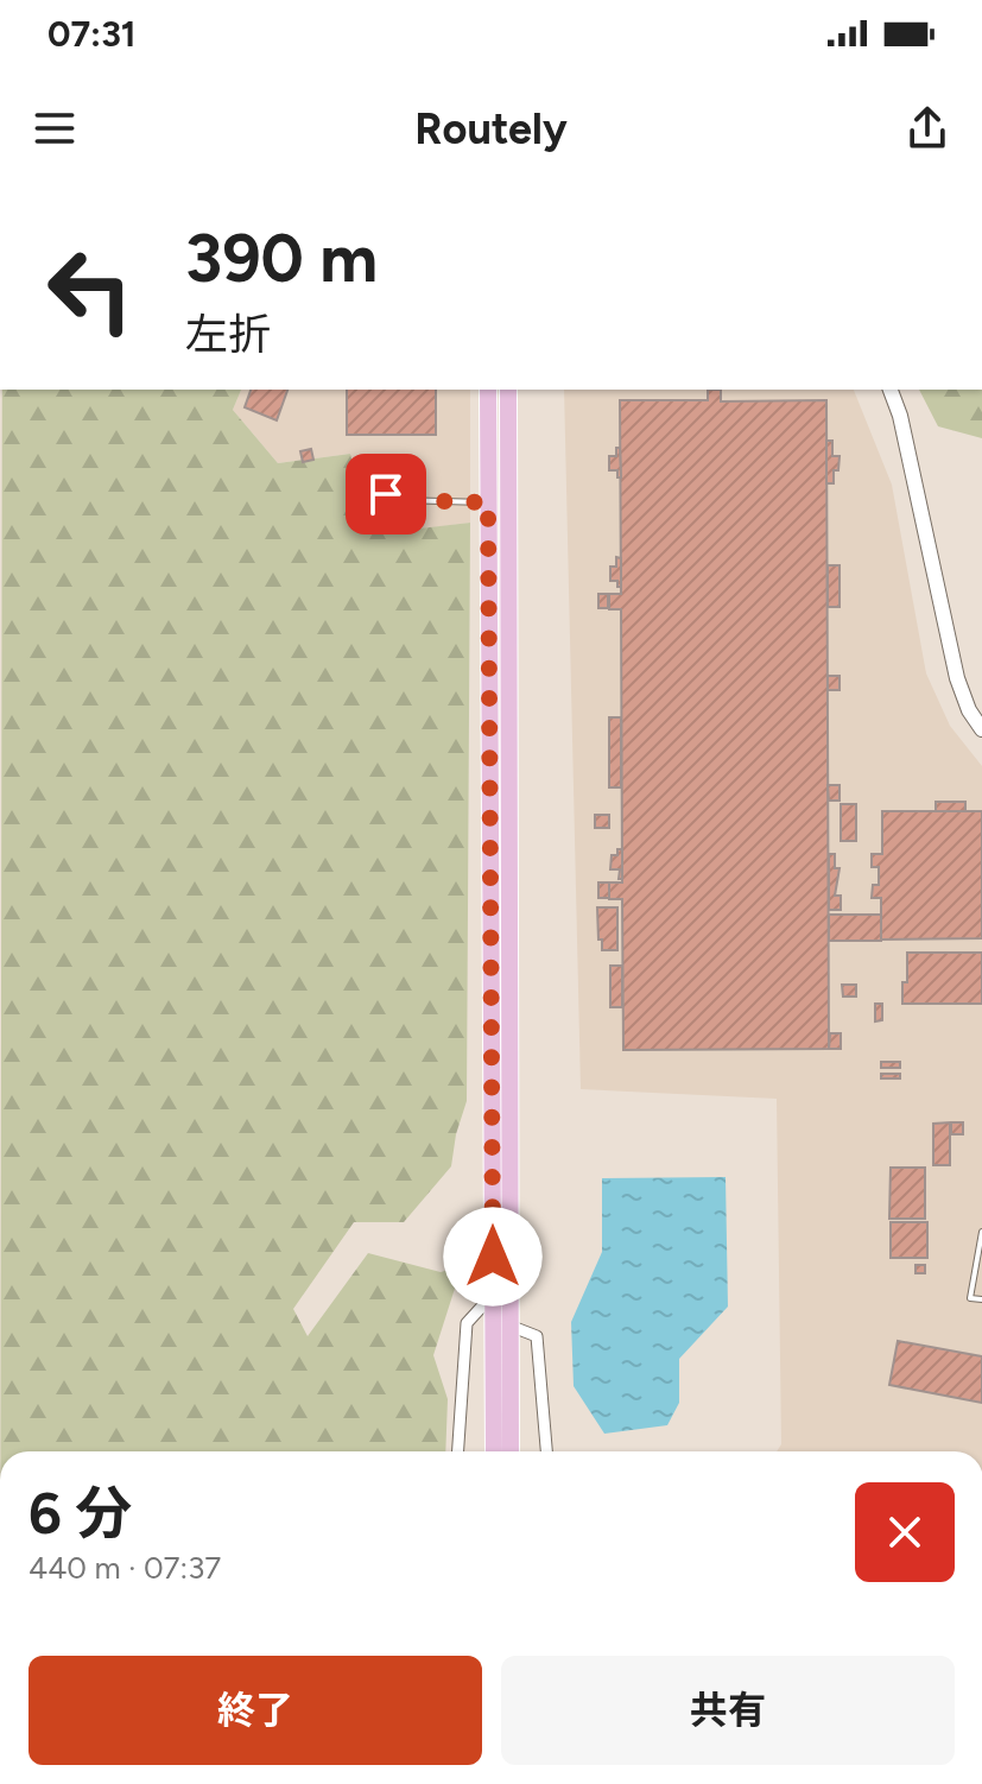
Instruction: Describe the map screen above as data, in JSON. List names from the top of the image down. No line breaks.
{"page":{"status":"07:31","header":"Routely","turn":["390 m","左折"],"heading":["6 分","440 m · 07:37"],"buttons":["終了","共有"]}}
